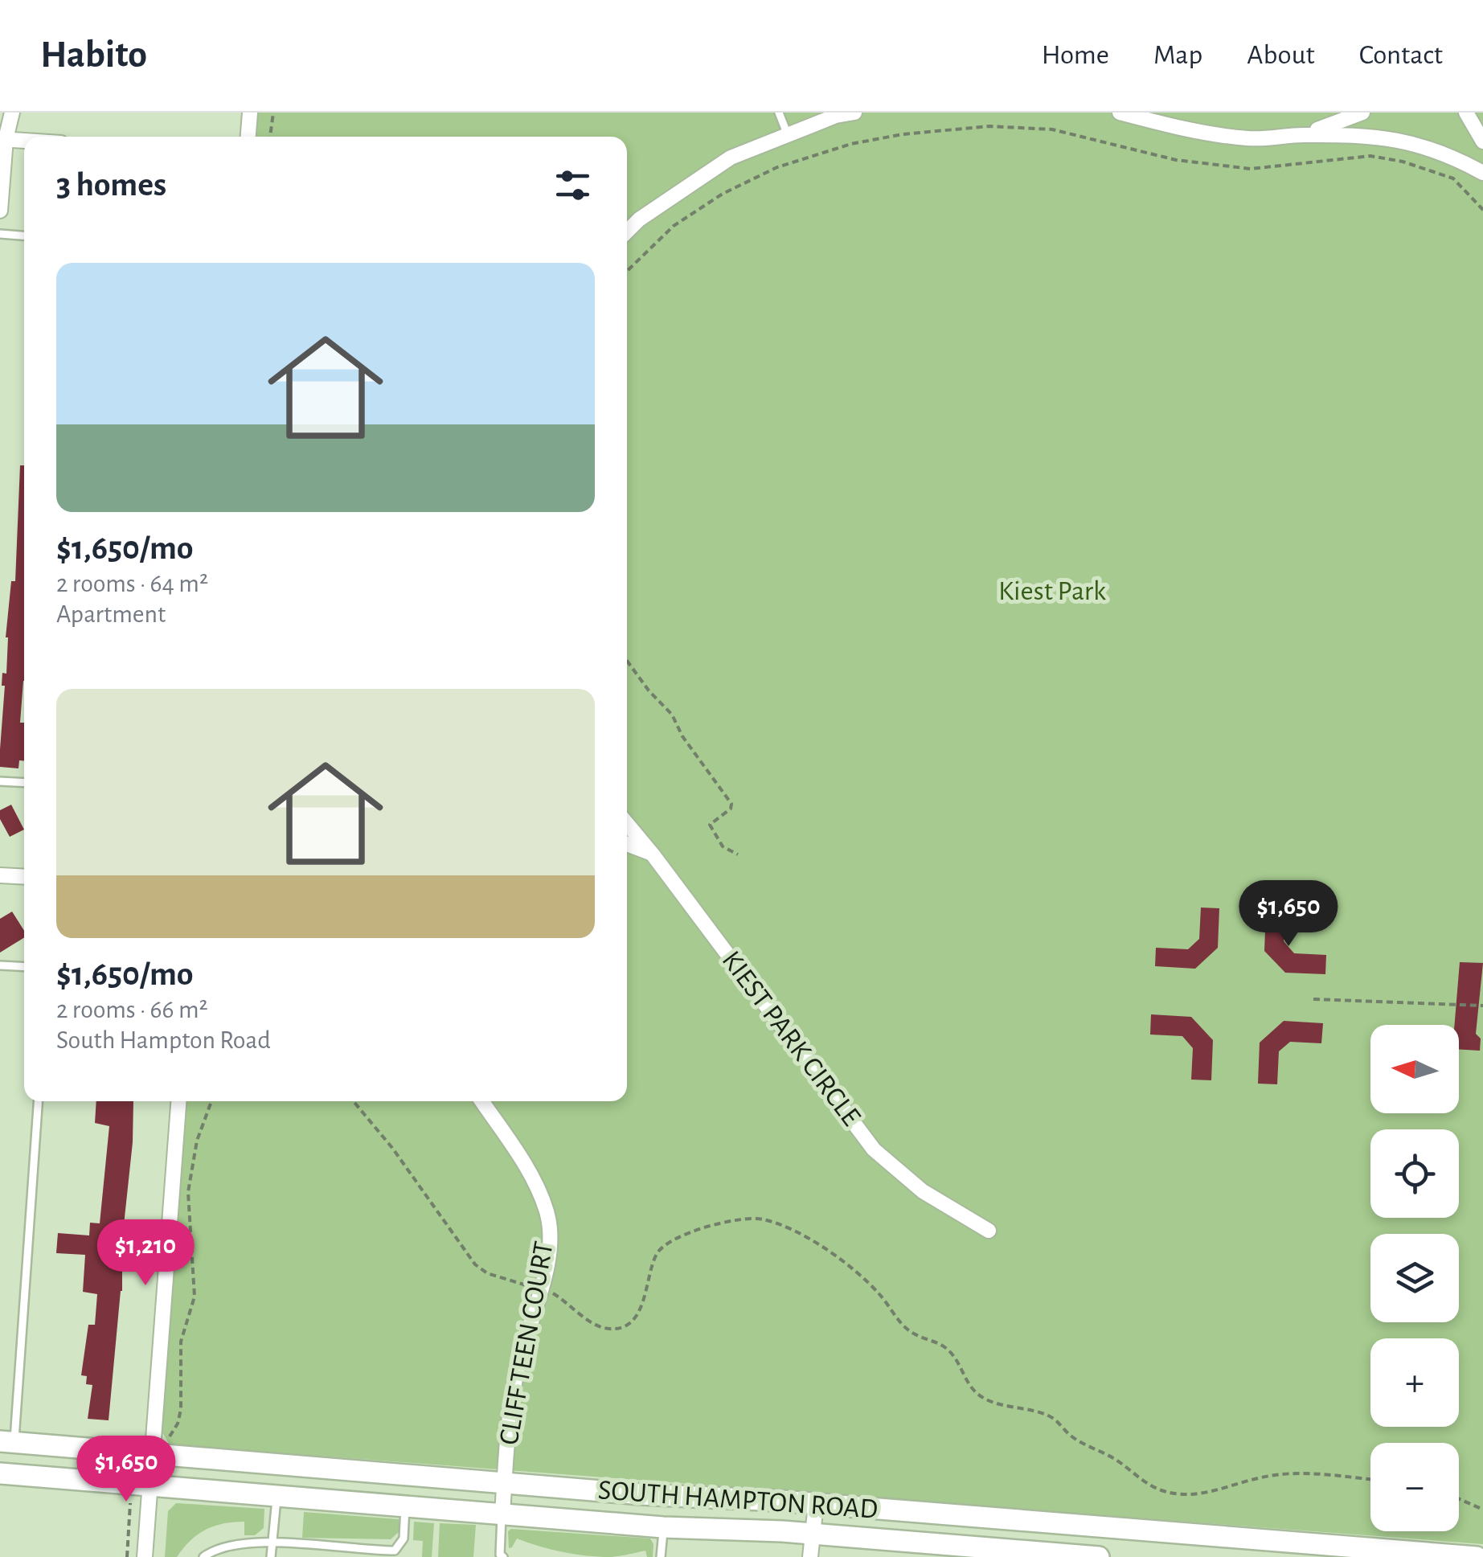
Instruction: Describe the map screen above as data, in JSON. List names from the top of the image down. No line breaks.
{"streets":{"main road":["SOUTH HAMPTON ROAD"],"street":["KIEST PARK CIRCLE","CLIFF TEEN COURT"]},"crossings":[["CLIFF TEEN COURT","SOUTH HAMPTON ROAD"]],"parks":["Kiest Park"],"north":"left","page":{"header":"Habito","nav":["Home","Map","About","Contact"],"heading":"3 homes","list":[{"name":"$1,650/mo","note":"2 rooms · 64 m² · Apartment"},{"name":"$1,650/mo","note":"2 rooms · 66 m² · South Hampton Road"}],"price":["$1,650","$1,210","$1,650"],"map_buttons":["+","−"]}}
